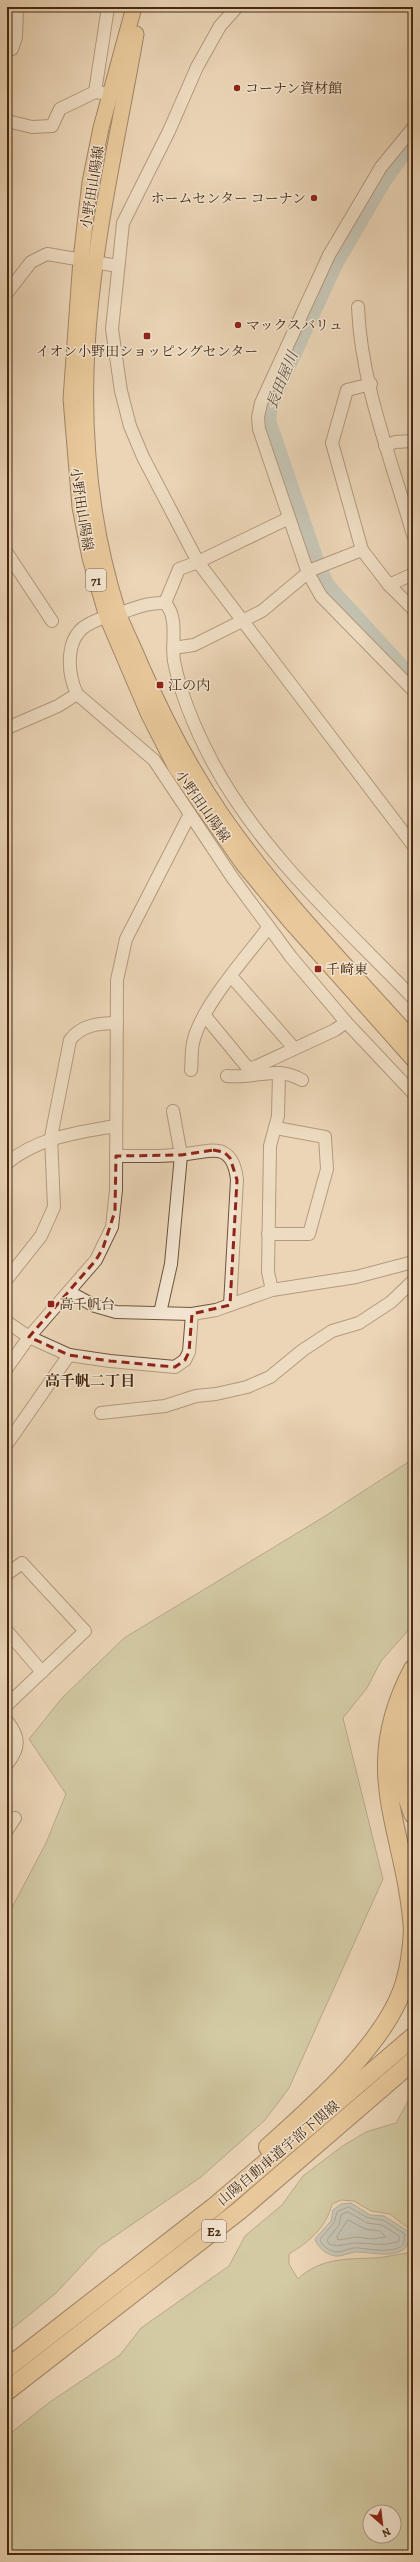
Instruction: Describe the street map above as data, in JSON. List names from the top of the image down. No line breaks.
{"streets":{"highway":["山陽自動車道宇部下関線","E2"],"main road":["小野田山陽線","71"]},"districts":["高千帆二丁目"],"water":["長田屋川"],"places":{"other":["コーナン資材館","ホームセンター コーナン","マックスバリュ"],"transit":["イオン小野田ショッピングセンター","江の内","千崎東","高千帆台"]},"north":"bottom right"}
